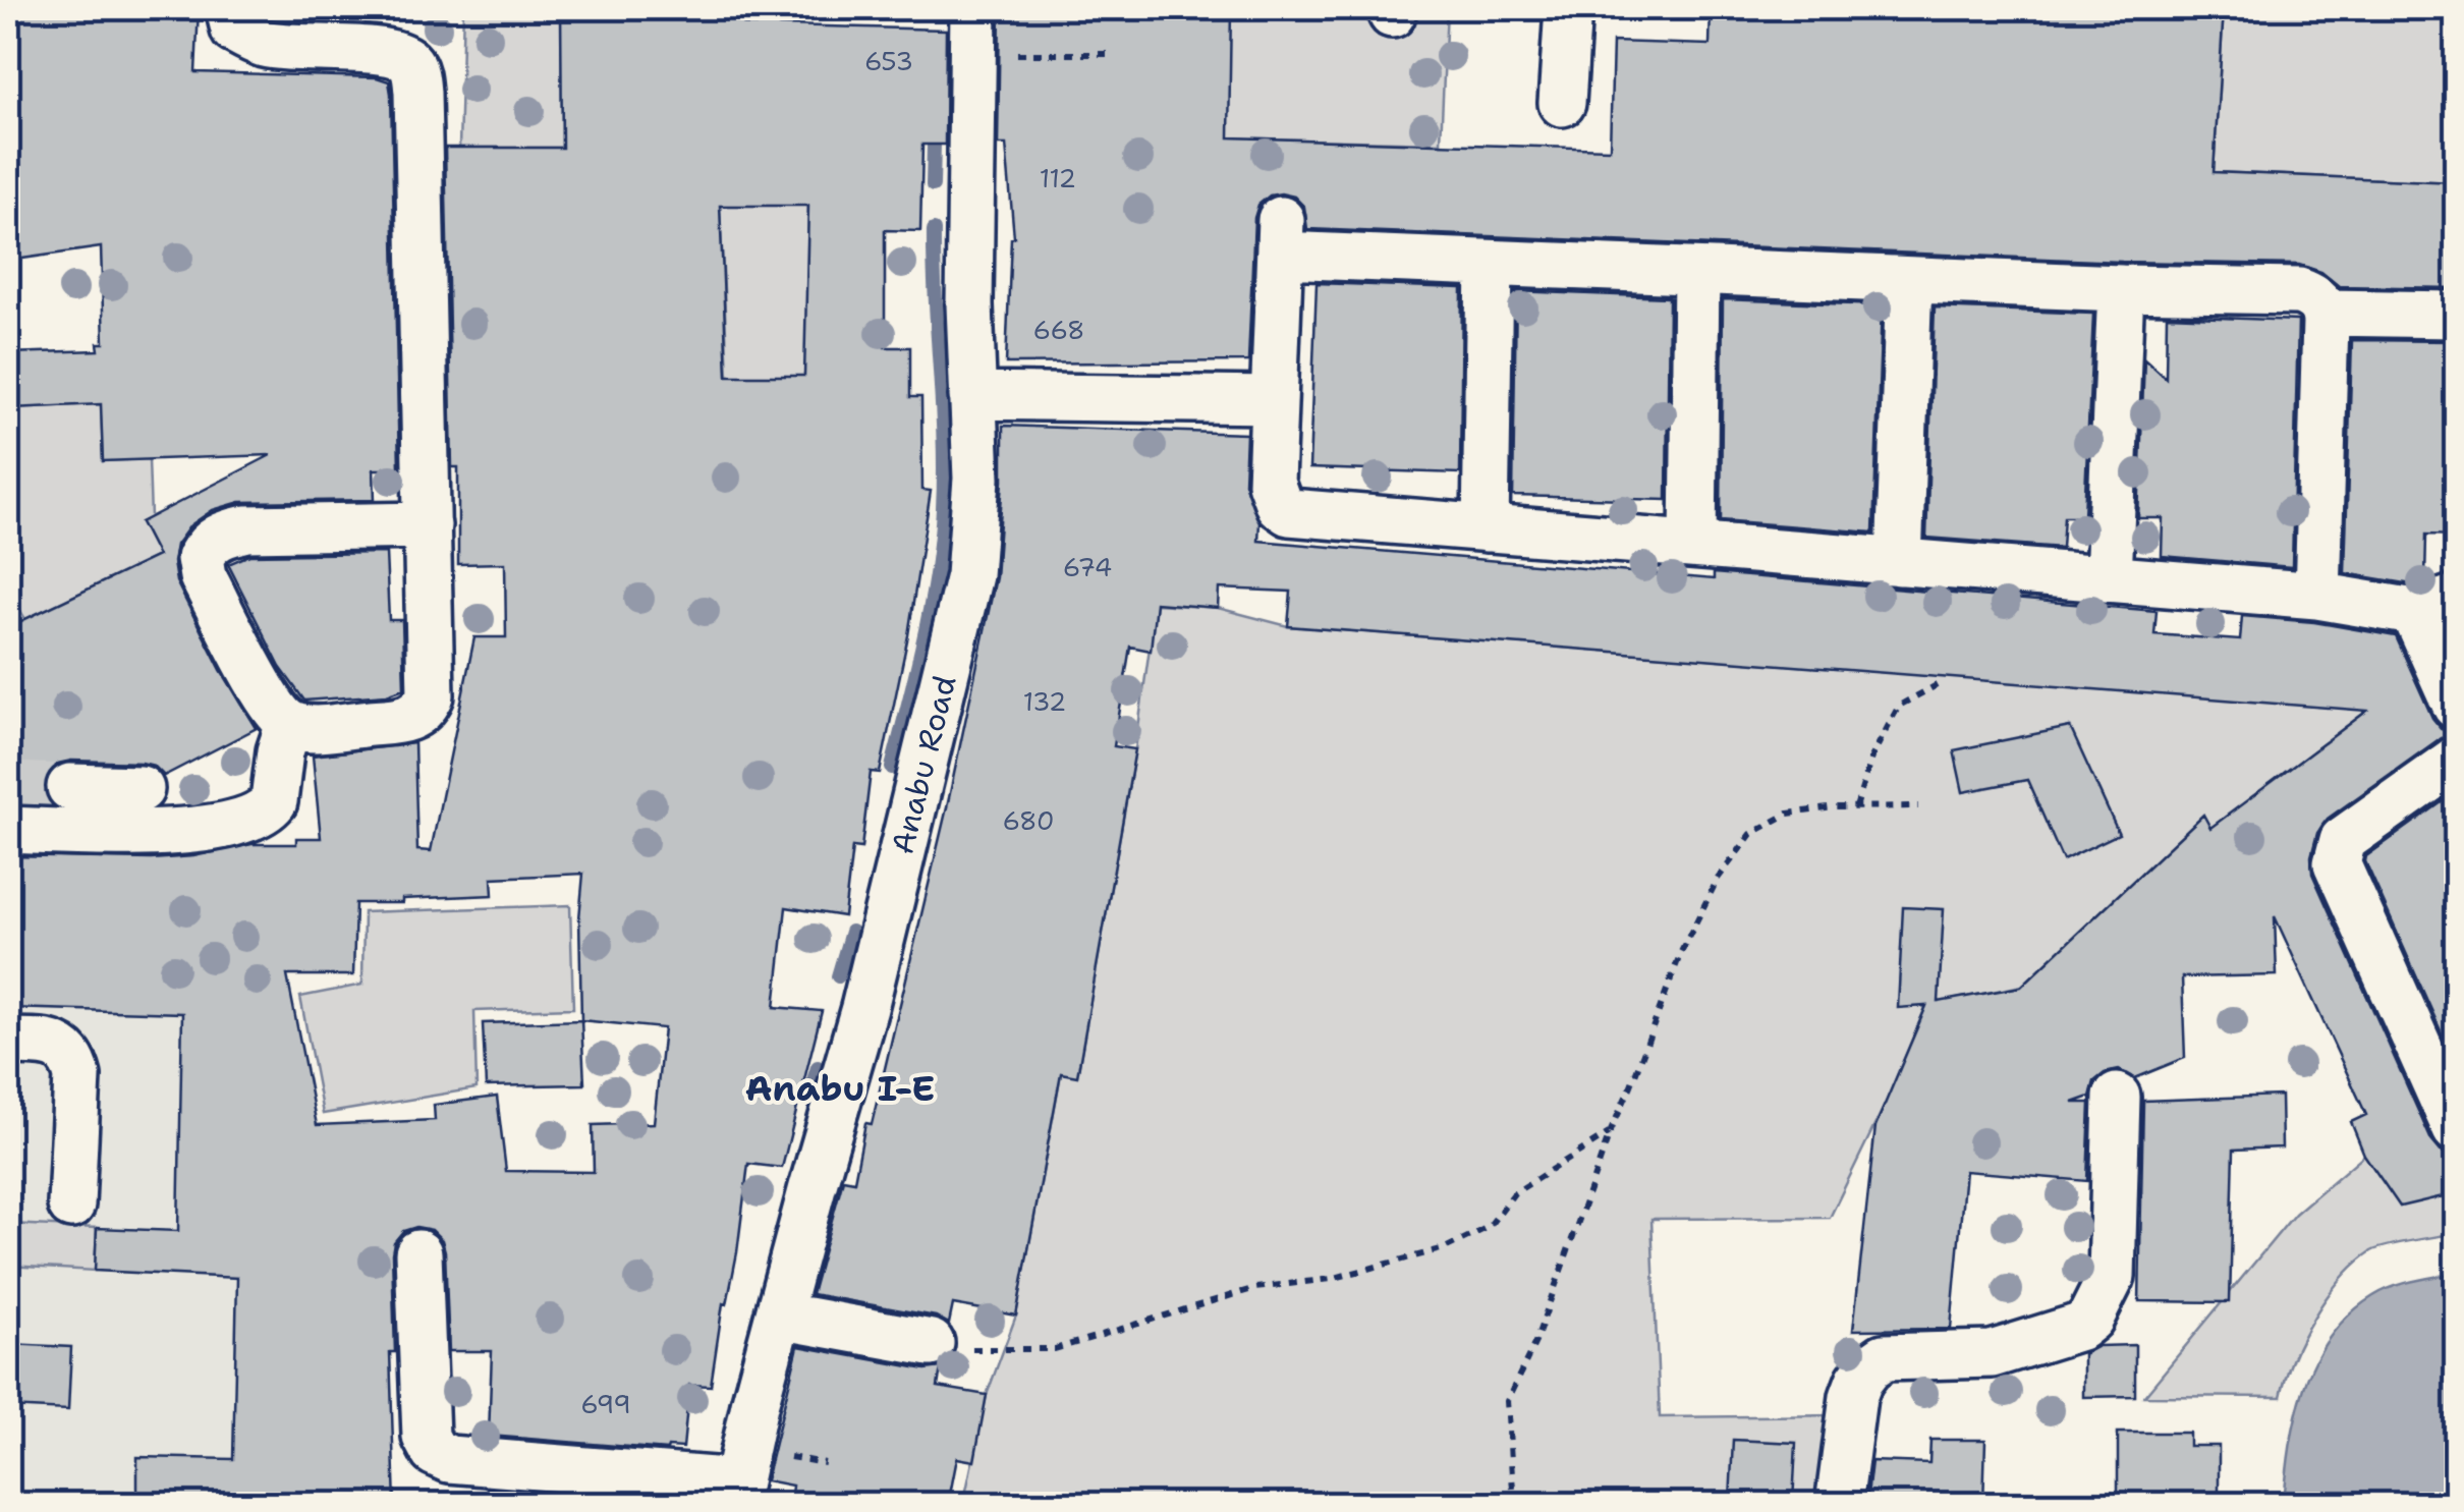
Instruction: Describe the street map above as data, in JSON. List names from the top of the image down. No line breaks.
{"streets":{"street":["Anabu Road"]},"districts":["Anabu I-E"],"house_numbers":["653","112","668","674","132","680","699"]}
